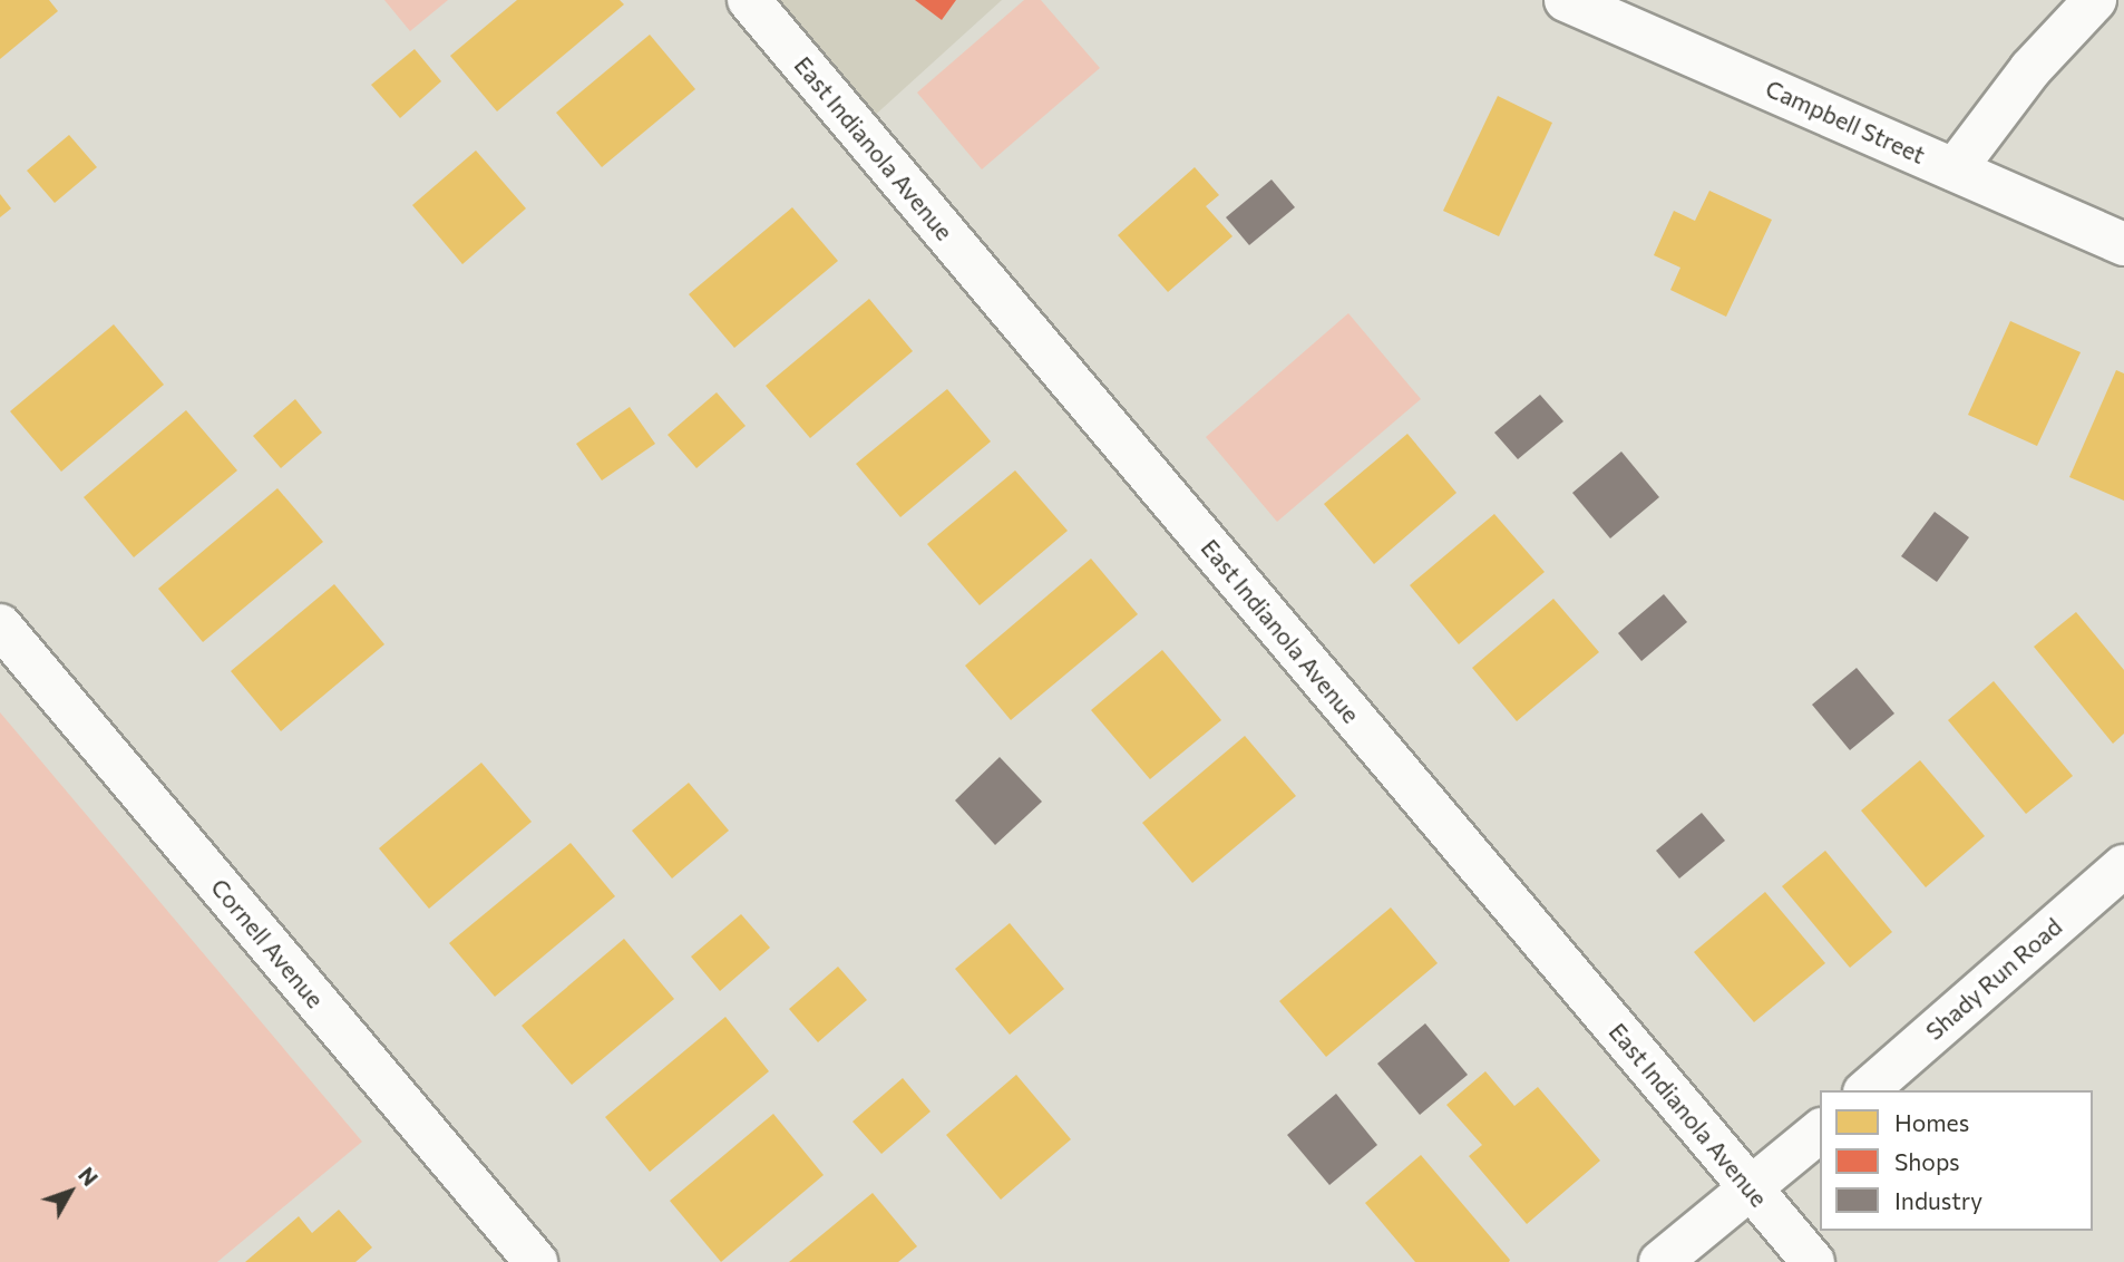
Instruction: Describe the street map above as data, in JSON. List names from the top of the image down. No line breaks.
{"streets":{"street":["Campbell Street","East Indianola Avenue","Cornell Avenue","Shady Run Road"]},"legend":["Homes","Shops","Industry"],"north":"top right"}
